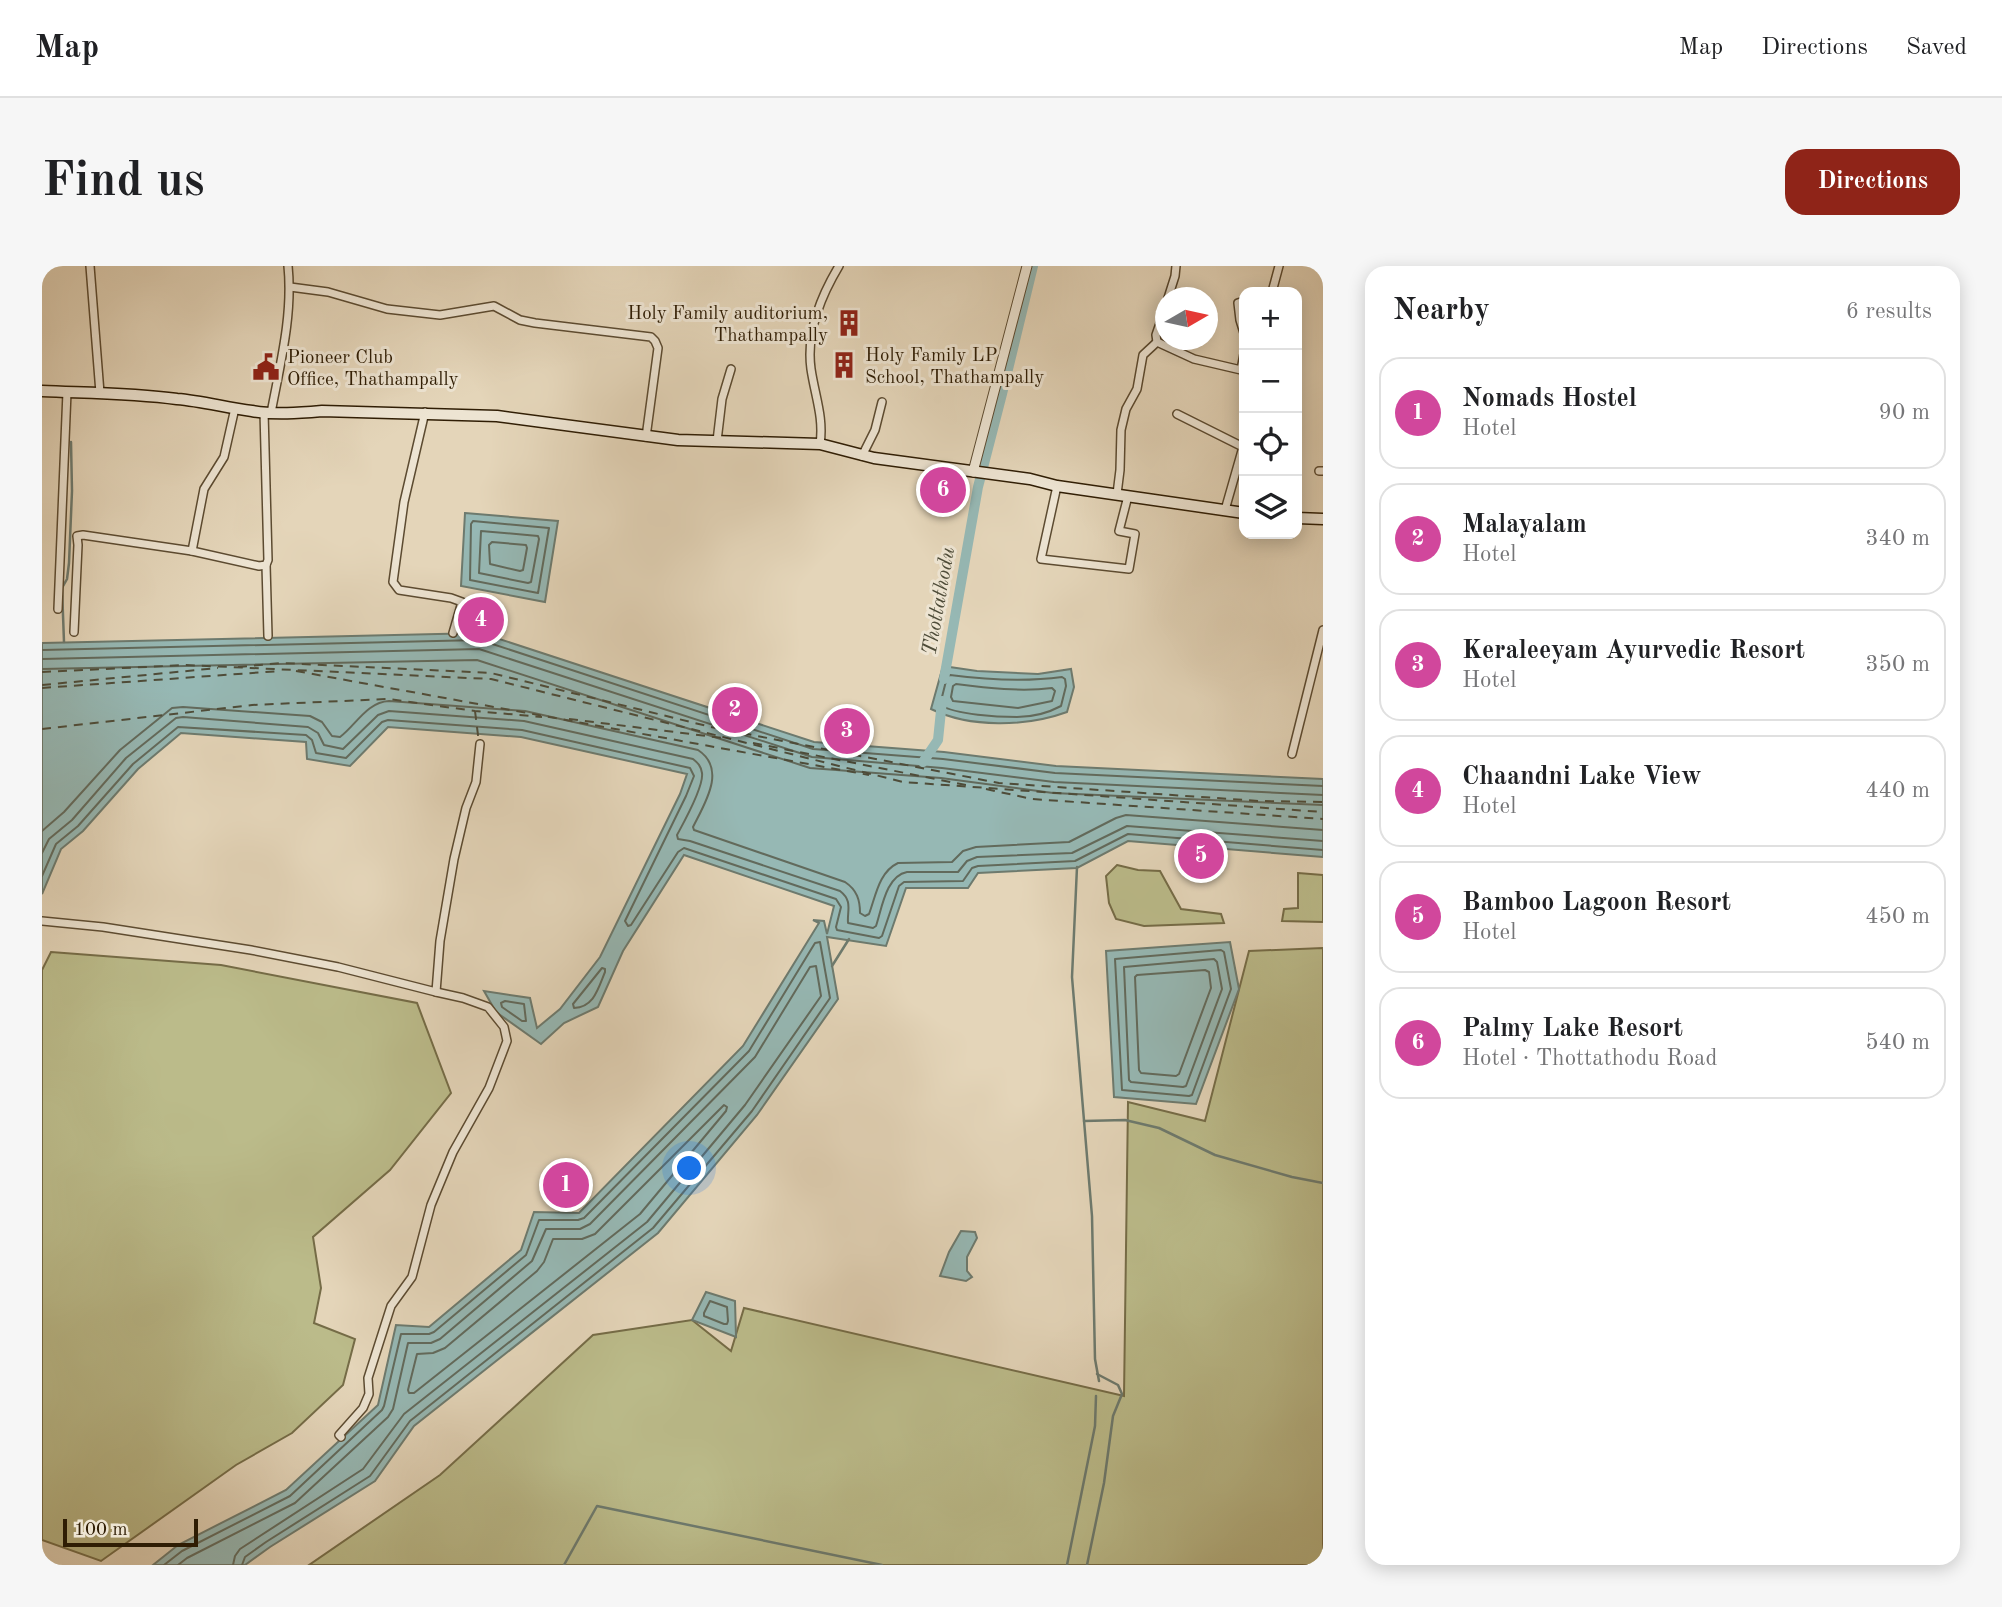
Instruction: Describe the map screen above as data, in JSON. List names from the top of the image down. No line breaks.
{"water":["Thottathodu"],"places":{"building":["Holy Family auditorium, Thathampally","Holy Family LP School, Thathampally"],"public building":["Pioneer Club Office, Thathampally"]},"scale_bar":"100 m","north":"right","page":{"header":"Map","nav":["Map","Directions","Saved"],"buttons":"Directions","title":"Find us","heading":["Nearby","6 results"],"map_buttons":["+","−"],"list":[{"mark":"1","name":"Nomads Hostel","note":"Hotel","value":"90 m"},{"mark":"2","name":"Malayalam","note":"Hotel","value":"340 m"},{"mark":"3","name":"Keraleeyam Ayurvedic Resort","note":"Hotel","value":"350 m"},{"mark":"4","name":"Chaandni Lake View","note":"Hotel","value":"440 m"},{"mark":"5","name":"Bamboo Lagoon Resort","note":"Hotel","value":"450 m"},{"mark":"6","name":"Palmy Lake Resort","note":"Hotel · Thottathodu Road","value":"540 m"}],"pins":["6","4","2","3","5","1"],"scale":"100 m"}}
